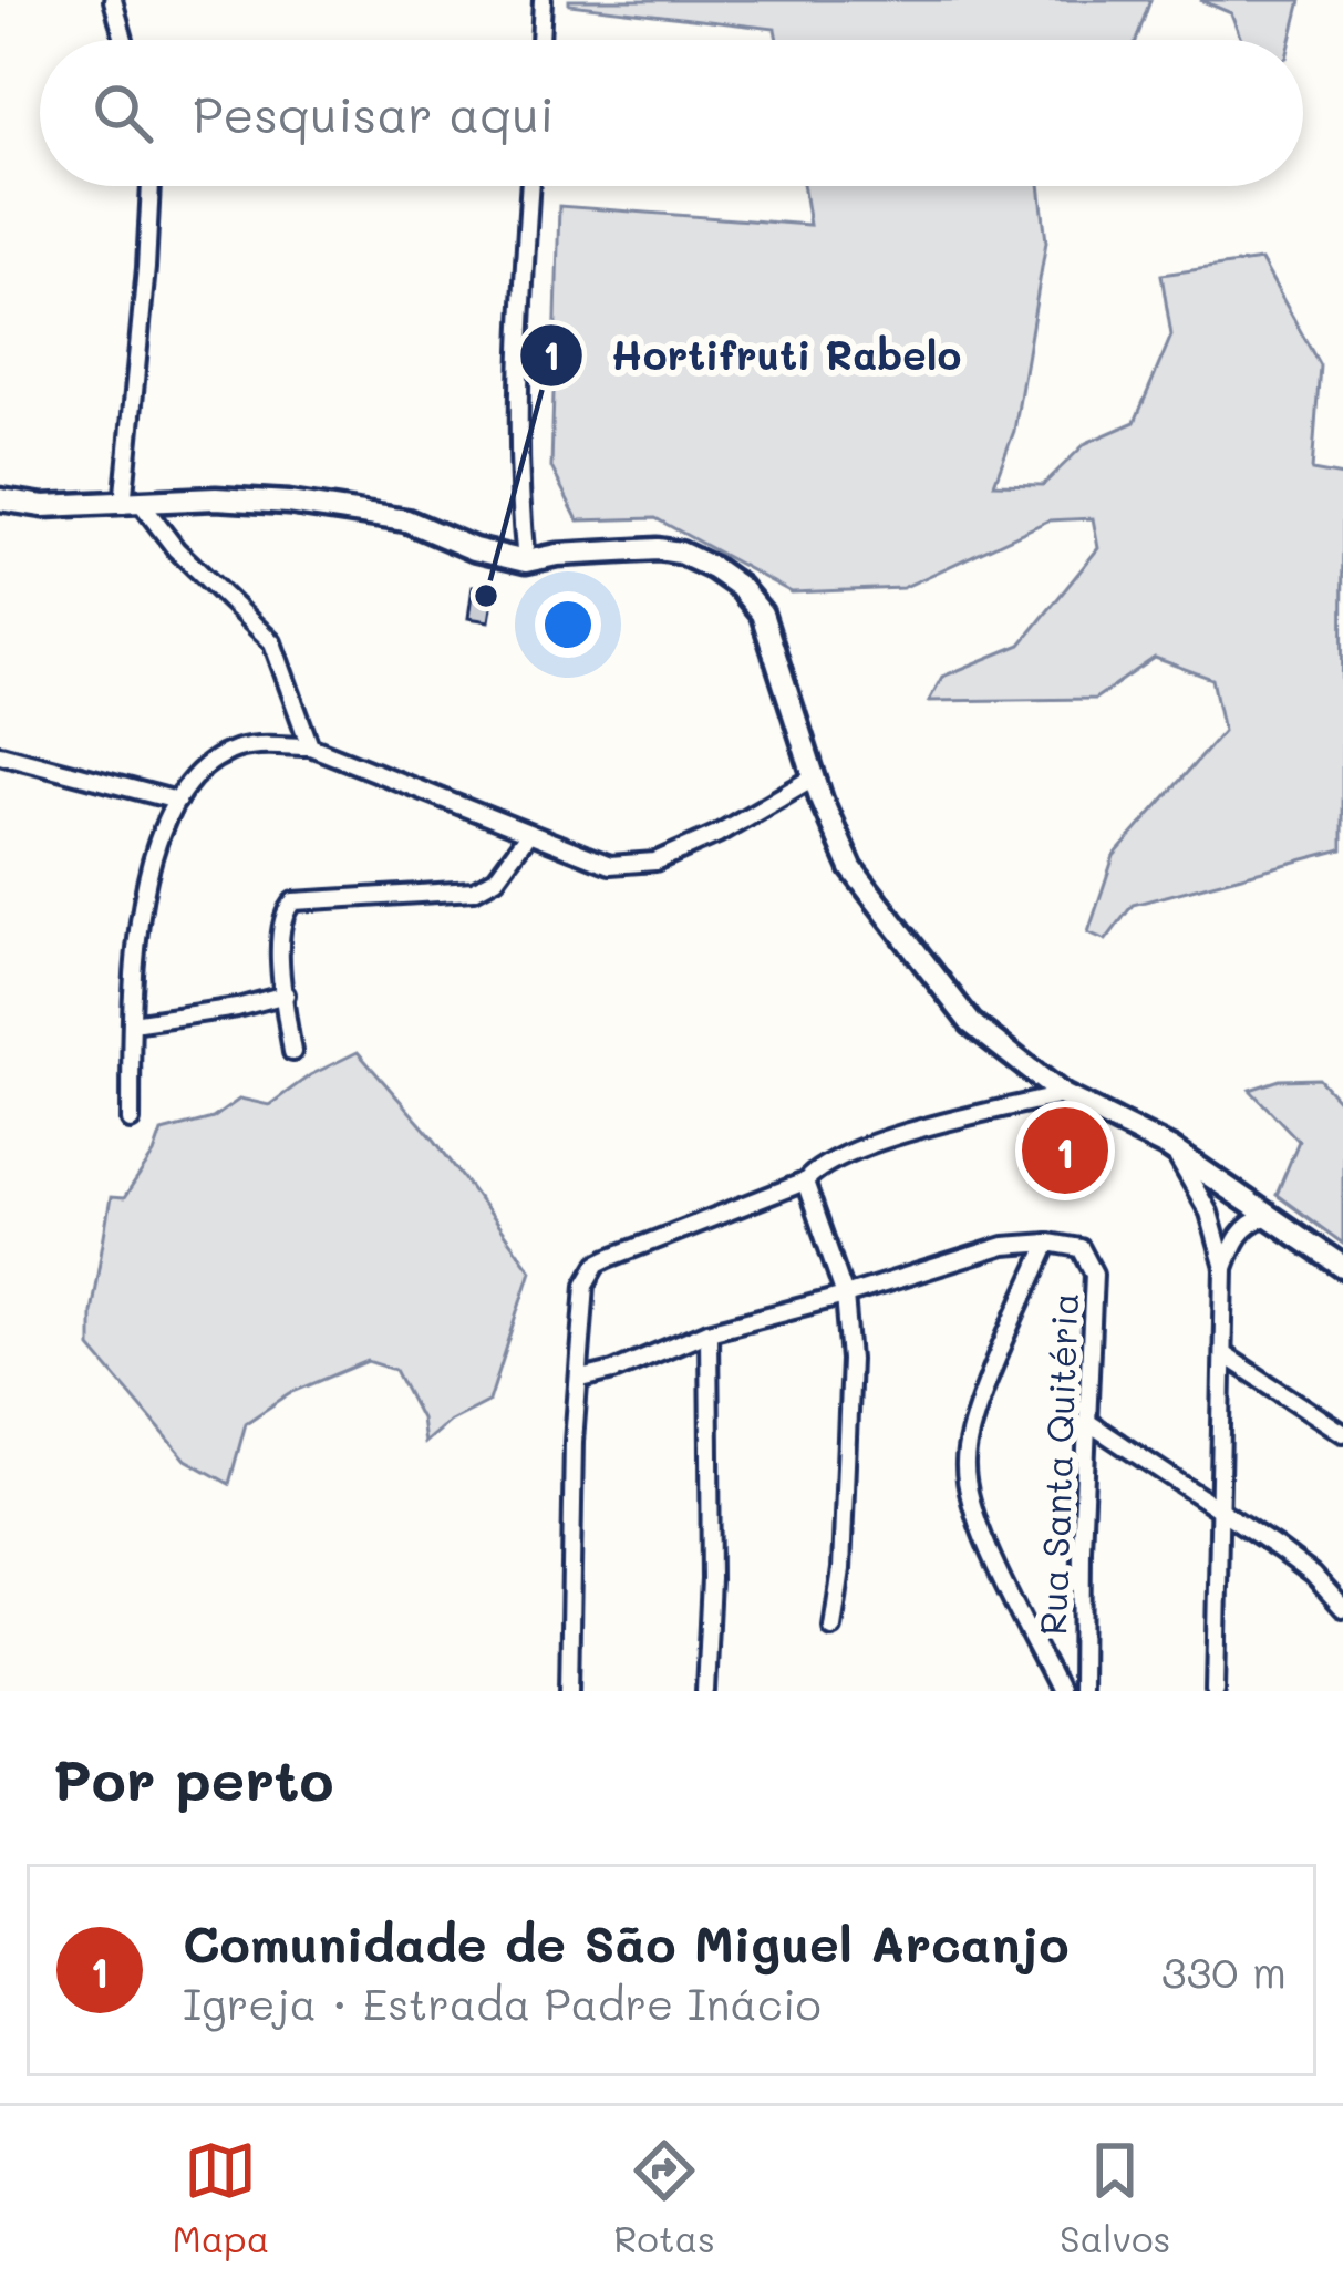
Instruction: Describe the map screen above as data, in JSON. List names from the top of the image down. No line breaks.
{"streets":{"street":["Rua Santa Quitéria"]},"places":["Hortifruti Rabelo"],"page":{"search":"Pesquisar aqui","pins":"1","heading":"Por perto","list":[{"mark":"1","name":"Comunidade de São Miguel Arcanjo","note":"Igreja · Estrada Padre Inácio","value":"330 m"}],"nav":["Mapa","Rotas","Salvos"]}}
